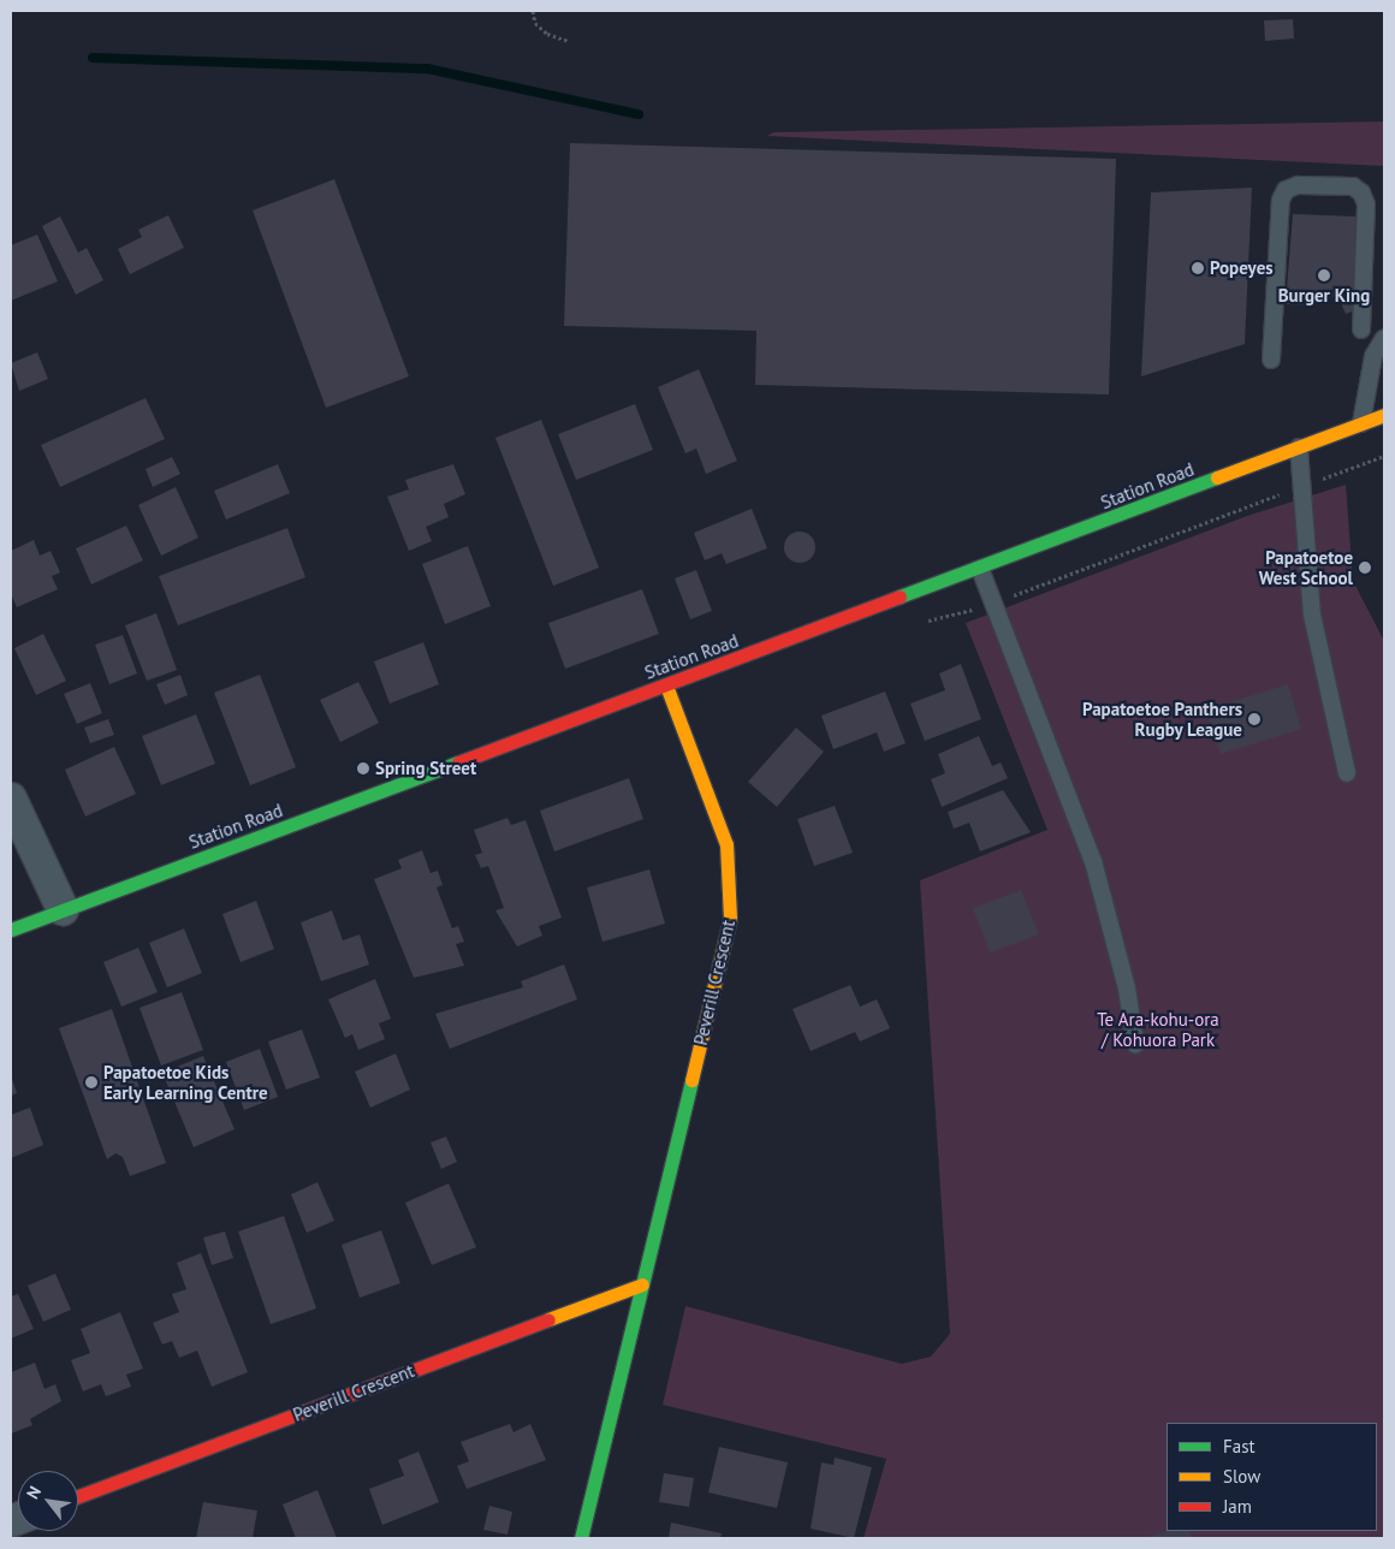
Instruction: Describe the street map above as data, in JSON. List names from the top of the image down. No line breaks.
{"streets":{"street":["Station Road","Peverill Crescent"]},"crossings":[["Station Road","Peverill Crescent"]],"parks":["Te Ara-kohu-ora / Kohuora Park"],"places":["Popeyes","Burger King","Papatoetoe West School","Papatoetoe Panthers Rugby League","Spring Street","Papatoetoe Kids Early Learning Centre"],"legend":["Fast","Slow","Jam"],"north":"top left"}
